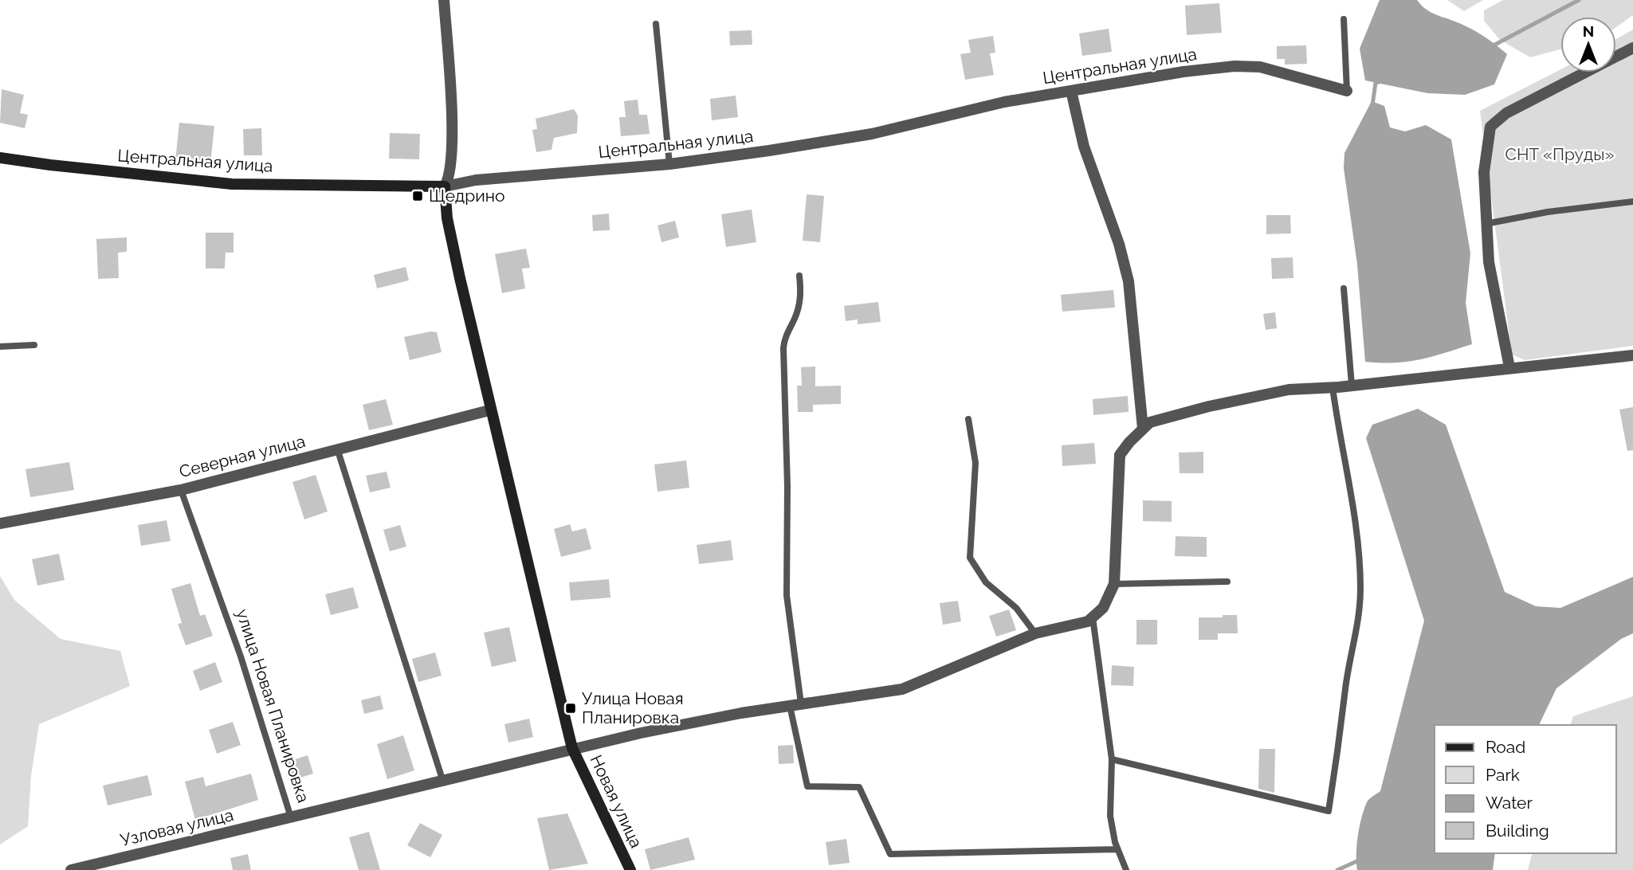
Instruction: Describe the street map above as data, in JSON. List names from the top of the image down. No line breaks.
{"streets":{"street":["Центральная улица","Северная улица","улица Новая Планировка","Новая улица","Узловая улица"]},"crossings":[["Центральная улица","Новая улица"],["Северная улица","улица Новая Планировка"],["Северная улица","Новая улица"],["улица Новая Планировка","Новая улица"],["улица Новая Планировка","Узловая улица"]],"parks":["СНТ «Пруды»"],"places":{"transit":["Щедрино","Улица Новая Планировка"]},"legend":["Road","Park","Water","Building"],"north":"top"}
